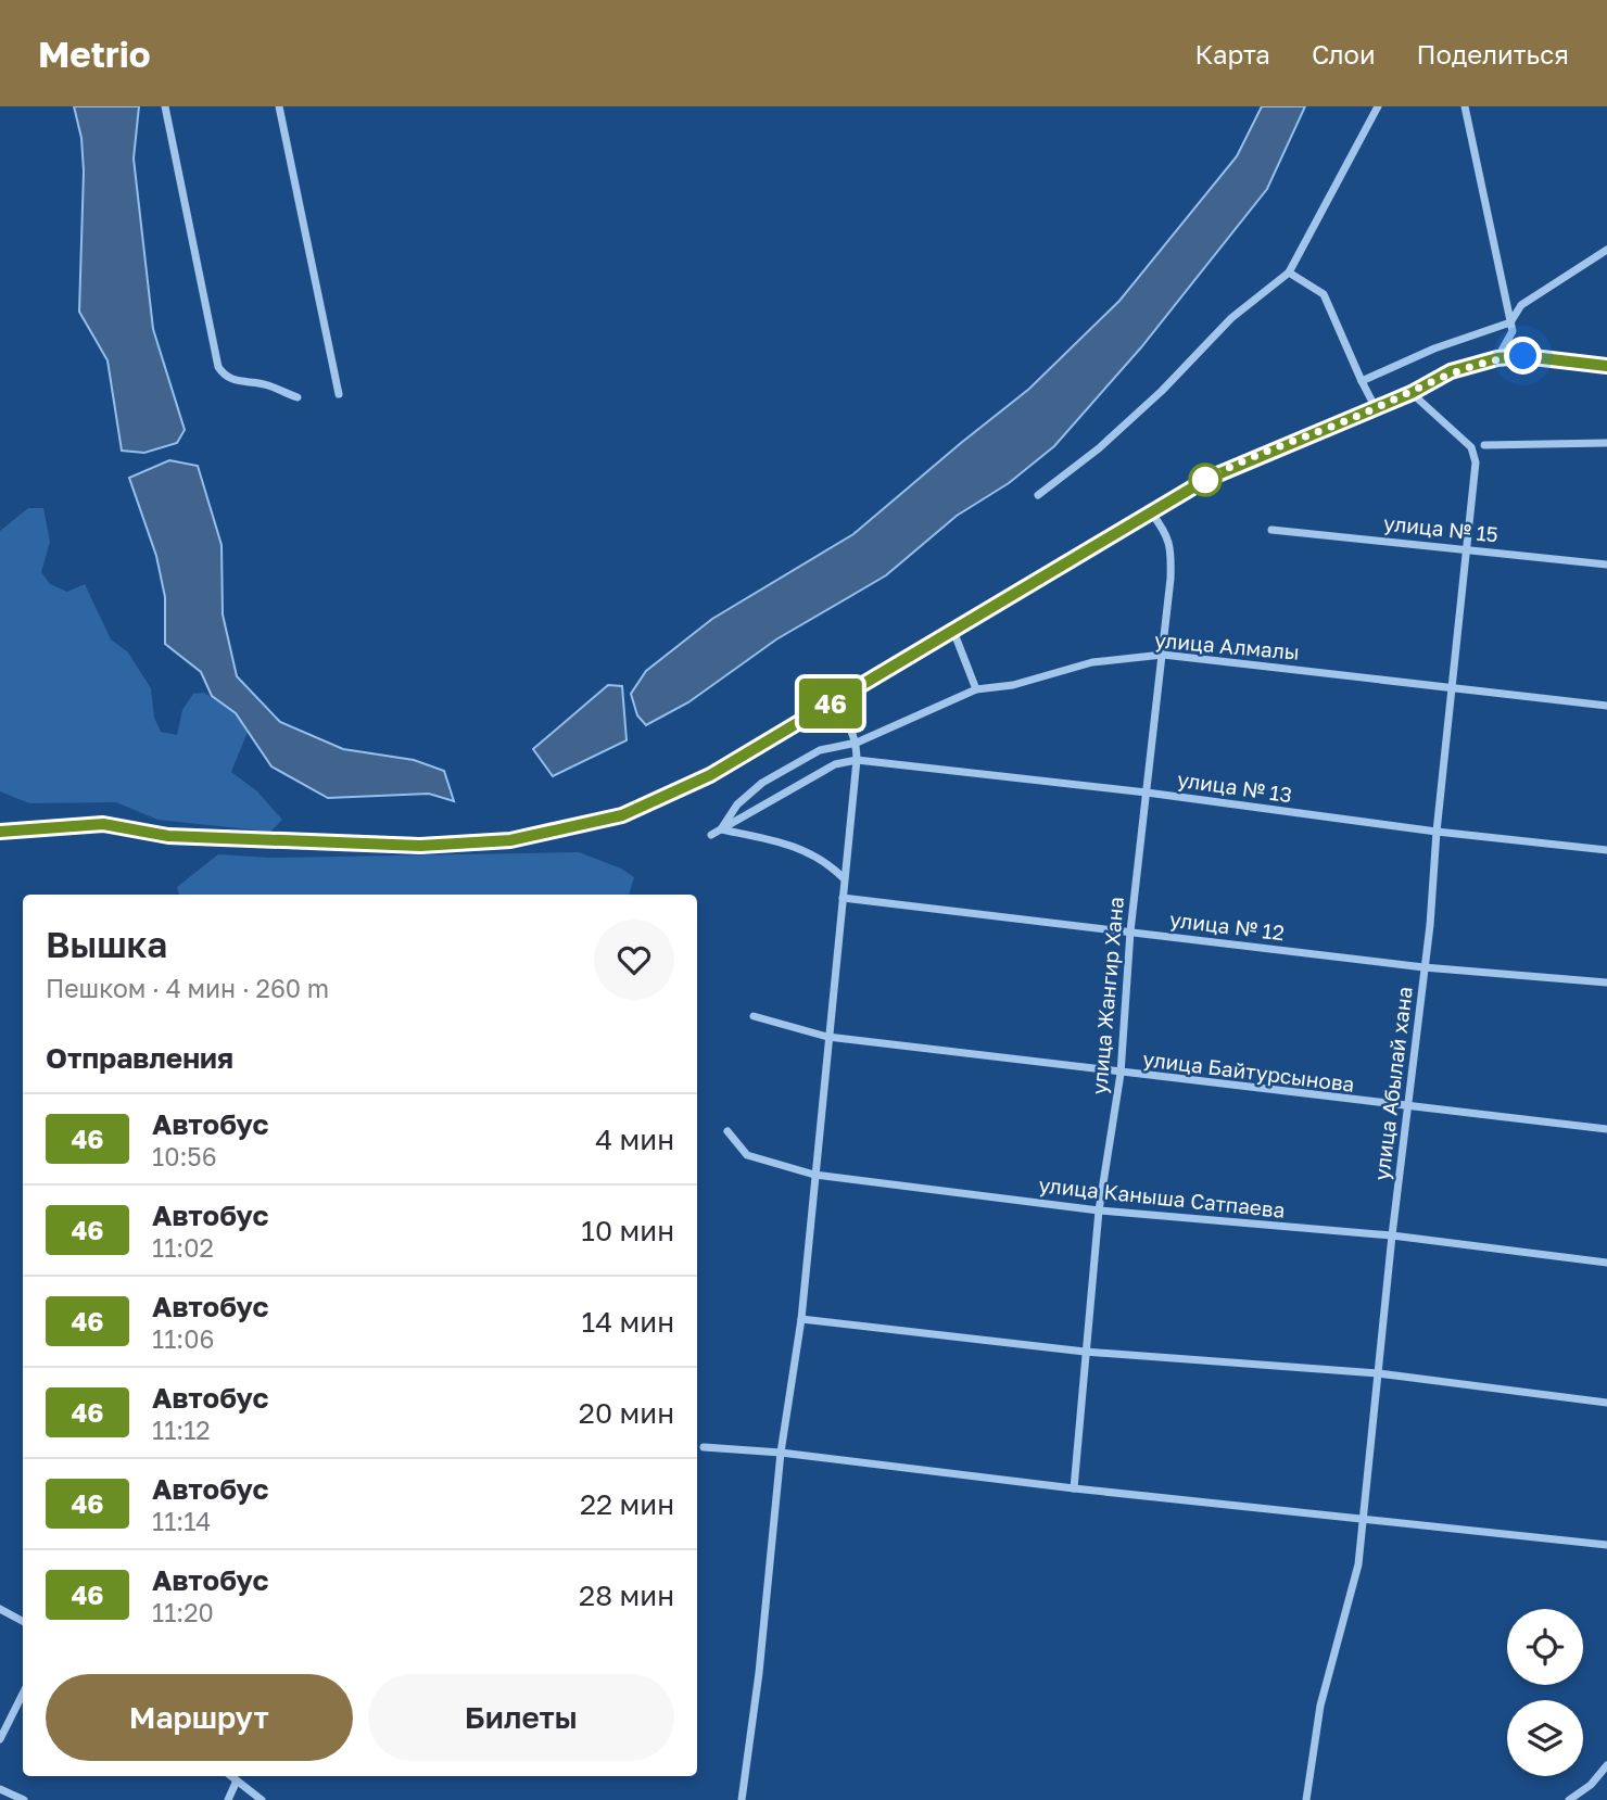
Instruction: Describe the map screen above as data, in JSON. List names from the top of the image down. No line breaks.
{"streets":{"street":["улица № 15","улица Алмалы","улица № 13","улица № 12","улица Жангир Хана","улица Байтурсынова","улица Абылай хана","улица Каныша Сатпаева"]},"crossings":[["улица № 15","улица Абылай хана"],["улица Алмалы","улица Жангир Хана"],["улица Алмалы","улица Абылай хана"],["улица № 13","улица Жангир Хана"],["улица № 13","улица Абылай хана"],["улица № 12","улица Жангир Хана"],["улица № 12","улица Абылай хана"],["улица Жангир Хана","улица Байтурсынова"],["улица Жангир Хана","улица Каныша Сатпаева"],["улица Байтурсынова","улица Абылай хана"],["улица Абылай хана","улица Каныша Сатпаева"]],"lines":["bus line 46"],"page":{"header":"Metrio","nav":["Карта","Слои","Поделиться"],"on_map":"46","heading":[["Вышка","Пешком · 4 мин · 260 m"],"Отправления"],"list":[{"mark":"46","name":"Автобус","note":"10:56","value":"4 мин"},{"mark":"46","name":"Автобус","note":"11:02","value":"10 мин"},{"mark":"46","name":"Автобус","note":"11:06","value":"14 мин"},{"mark":"46","name":"Автобус","note":"11:12","value":"20 мин"},{"mark":"46","name":"Автобус","note":"11:14","value":"22 мин"},{"mark":"46","name":"Автобус","note":"11:20","value":"28 мин"}],"buttons":["Маршрут","Билеты"]}}
